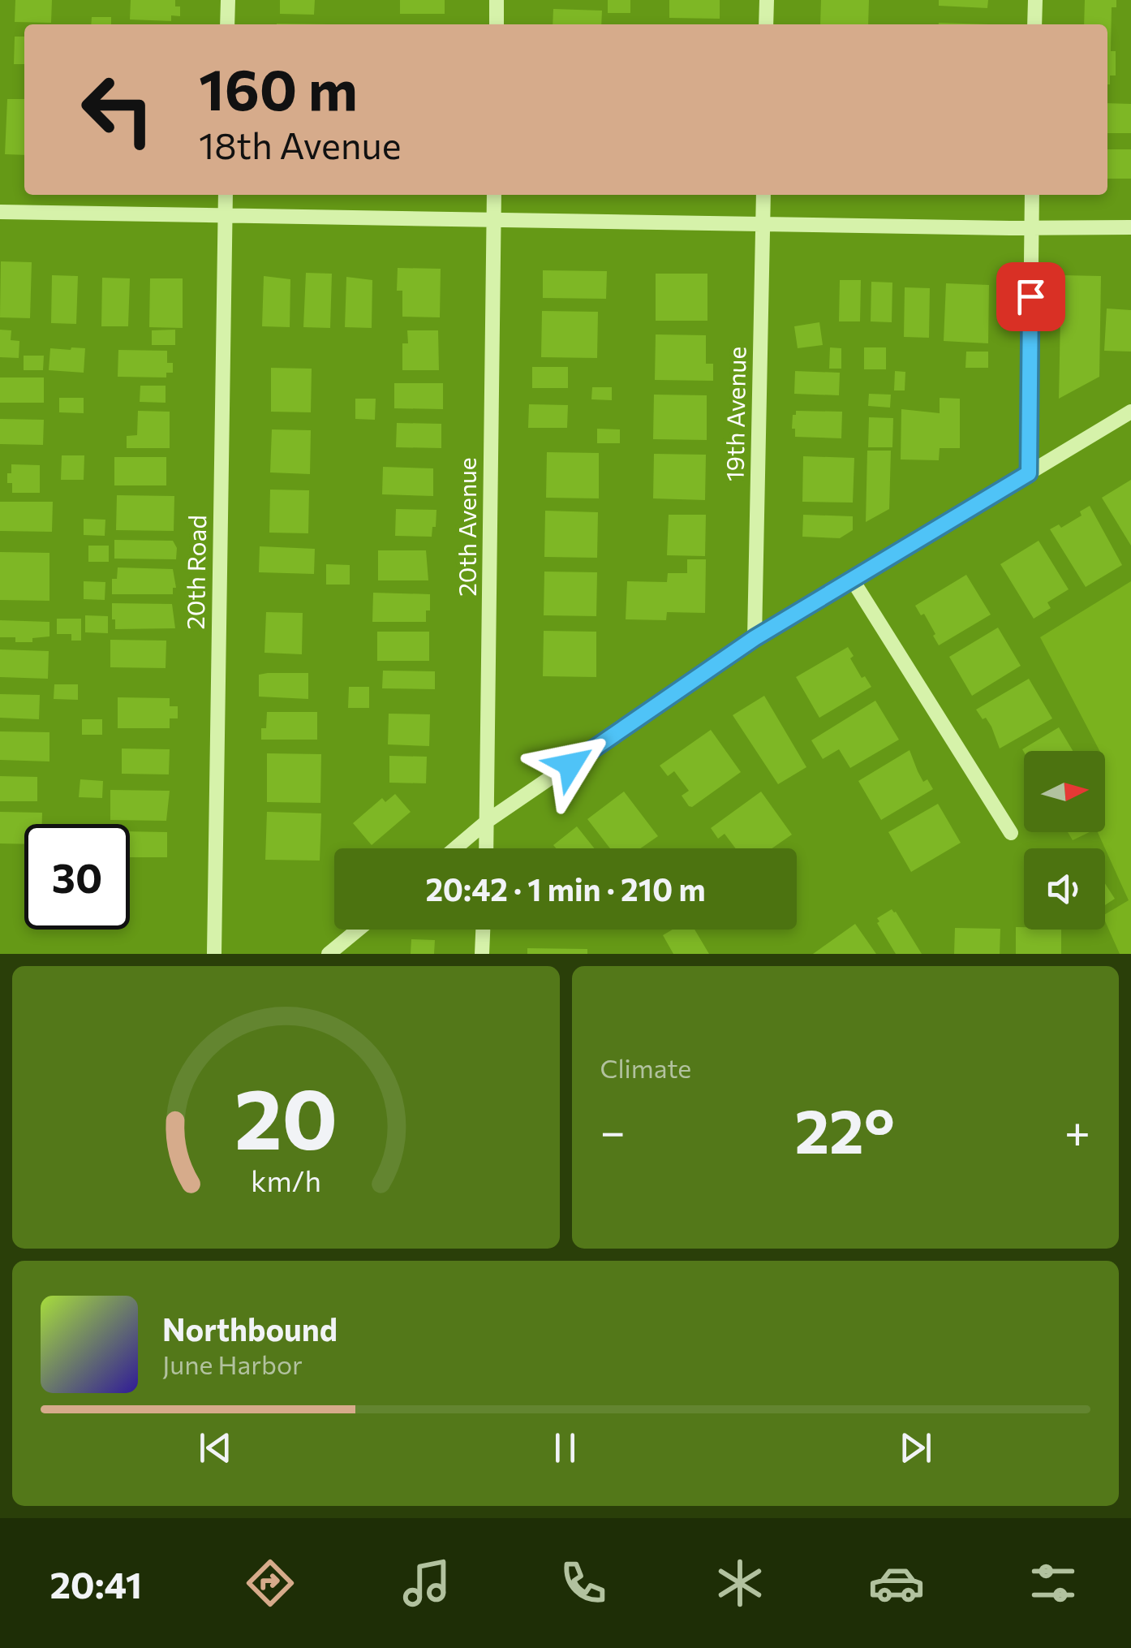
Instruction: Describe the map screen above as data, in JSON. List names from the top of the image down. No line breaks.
{"streets":{"street":["19th Avenue","20th Avenue","20th Road"]},"north":"right","page":{"turn":["160 m","18th Avenue"],"limit":"30","trip":"20:42 · 1 min · 210 m","tile":"Climate","heat":["−","22°","+"],"song":["Northbound","June Harbor"],"tabs":"20:41","gauge":["20","km/h"]}}
